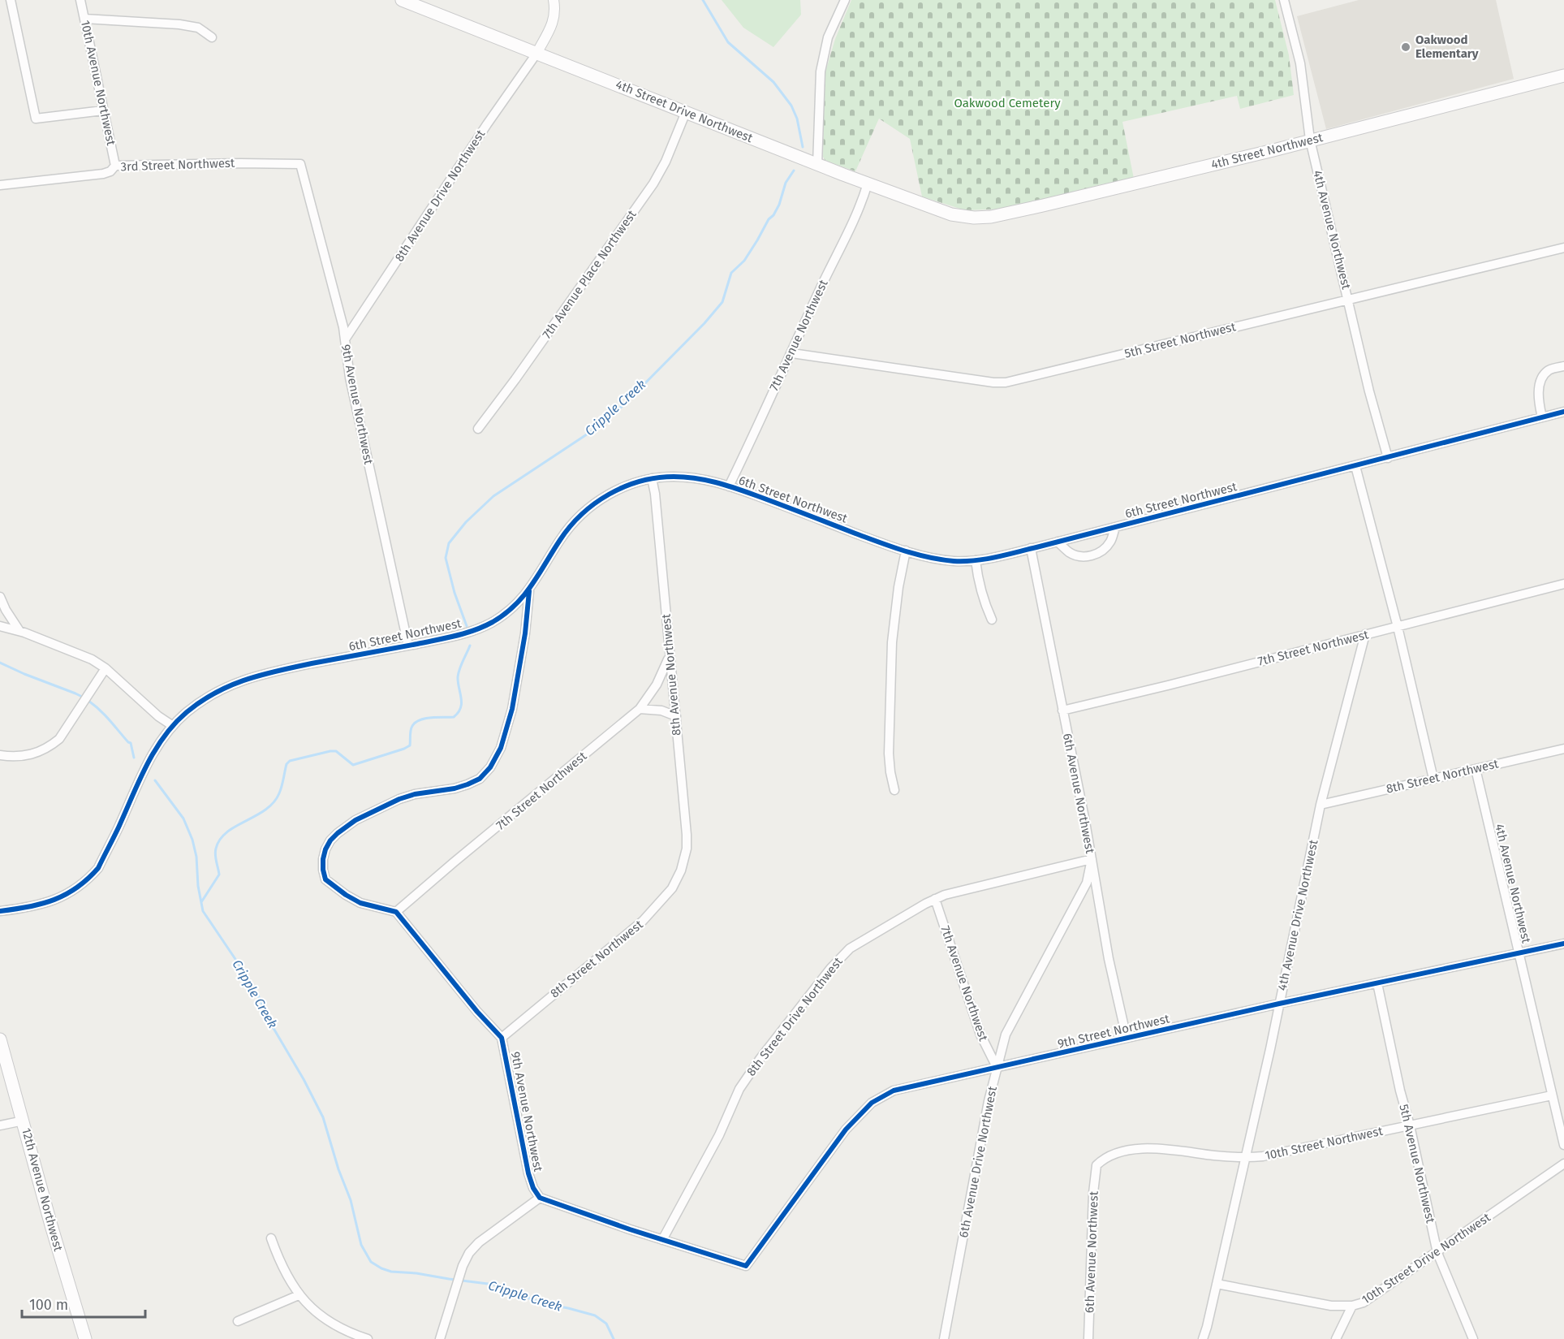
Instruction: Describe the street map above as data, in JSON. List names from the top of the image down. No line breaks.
{"streets":{"main road":["4th Street Drive Northwest","4th Street Northwest","12th Avenue Northwest"],"street":["10th Avenue Northwest","3rd Street Northwest","8th Avenue Drive Northwest","4th Avenue Northwest","7th Avenue Place Northwest","7th Avenue Northwest","5th Street Northwest","9th Avenue Northwest","6th Street Northwest","7th Street Northwest","8th Avenue Northwest","8th Street Northwest","6th Avenue Northwest","4th Avenue Drive Northwest","8th Street Drive Northwest","9th Street Northwest","10th Street Northwest","6th Avenue Drive Northwest","5th Avenue Northwest","10th Street Drive Northwest"]},"crossings":[["10th Avenue Northwest","3rd Street Northwest"],["4th Street Drive Northwest","4th Street Northwest"],["4th Street Drive Northwest","8th Avenue Drive Northwest"],["4th Street Drive Northwest","7th Avenue Place Northwest"],["4th Street Drive Northwest","7th Avenue Northwest"],["4th Street Northwest","4th Avenue Northwest"],["3rd Street Northwest","9th Avenue Northwest"],["8th Avenue Drive Northwest","9th Avenue Northwest"],["4th Avenue Northwest","5th Street Northwest"],["4th Avenue Northwest","6th Street Northwest"],["4th Avenue Northwest","8th Street Northwest"],["4th Avenue Northwest","9th Street Northwest"],["4th Avenue Northwest","10th Street Northwest"],["7th Avenue Northwest","5th Street Northwest"],["7th Avenue Northwest","6th Street Northwest"],["7th Avenue Northwest","8th Street Drive Northwest"],["7th Avenue Northwest","9th Street Northwest"],["7th Avenue Northwest","6th Avenue Drive Northwest"],["9th Avenue Northwest","6th Street Northwest"],["9th Avenue Northwest","7th Street Northwest"],["9th Avenue Northwest","8th Street Northwest"],["6th Street Northwest","8th Avenue Northwest"],["6th Street Northwest","6th Avenue Northwest"],["7th Street Northwest","8th Avenue Northwest"],["7th Street Northwest","6th Avenue Northwest"],["7th Street Northwest","4th Avenue Drive Northwest"],["8th Avenue Northwest","8th Street Northwest"],["8th Street Northwest","4th Avenue Drive Northwest"],["6th Avenue Northwest","8th Street Drive Northwest"],["6th Avenue Northwest","9th Street Northwest"],["6th Avenue Northwest","10th Street Northwest"],["6th Avenue Northwest","6th Avenue Drive Northwest"],["4th Avenue Drive Northwest","9th Street Northwest"],["4th Avenue Drive Northwest","10th Street Northwest"],["4th Avenue Drive Northwest","10th Street Drive Northwest"],["8th Street Drive Northwest","9th Street Northwest"],["8th Street Drive Northwest","6th Avenue Drive Northwest"],["9th Street Northwest","6th Avenue Drive Northwest"],["9th Street Northwest","5th Avenue Northwest"],["10th Street Northwest","5th Avenue Northwest"],["5th Avenue Northwest","10th Street Drive Northwest"]],"water":["Cripple Creek"],"parks":["Oakwood Cemetery"],"places":["Oakwood Elementary"],"scale_bar":"100 m"}
